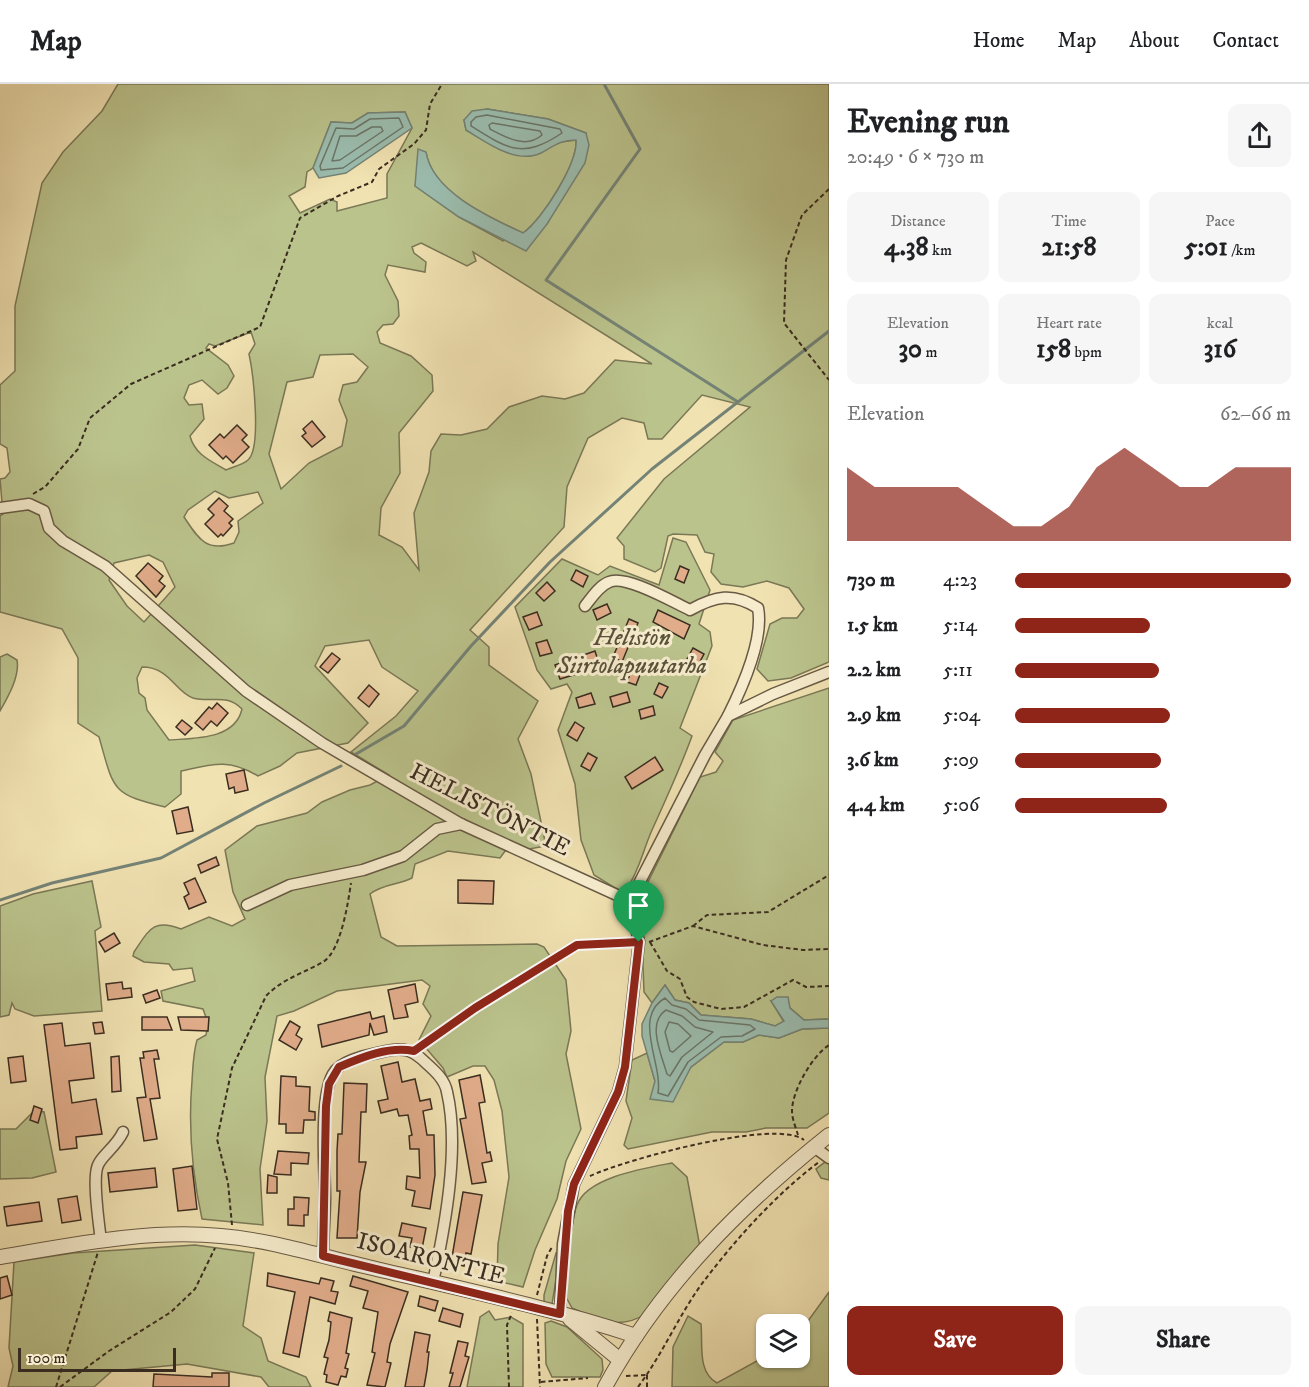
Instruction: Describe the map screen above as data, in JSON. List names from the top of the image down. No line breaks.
{"streets":{"street":["HELISTÖNTIE","ISOARONTIE"]},"parks":["Helistön Siirtolapuutarha"],"scale_bar":"100 m","page":{"header":"Map","nav":["Home","Map","About","Contact"],"heading":["Evening run","20:49 · 6 × 730 m"],"stats":[["Distance","4.38 km"],["Time","21:58"],["Pace","5:01 /km"],["Elevation","30 m"],["Heart rate","158 bpm"],["kcal","316"]],"chart":["Elevation","62–66 m"],"list":[{"name":"730 m","note":"4:23"},{"name":"1.5 km","note":"5:14"},{"name":"2.2 km","note":"5:11"},{"name":"2.9 km","note":"5:04"},{"name":"3.6 km","note":"5:09"},{"name":"4.4 km","note":"5:06"}],"buttons":["Save","Share"],"scale":"100 m"}}
